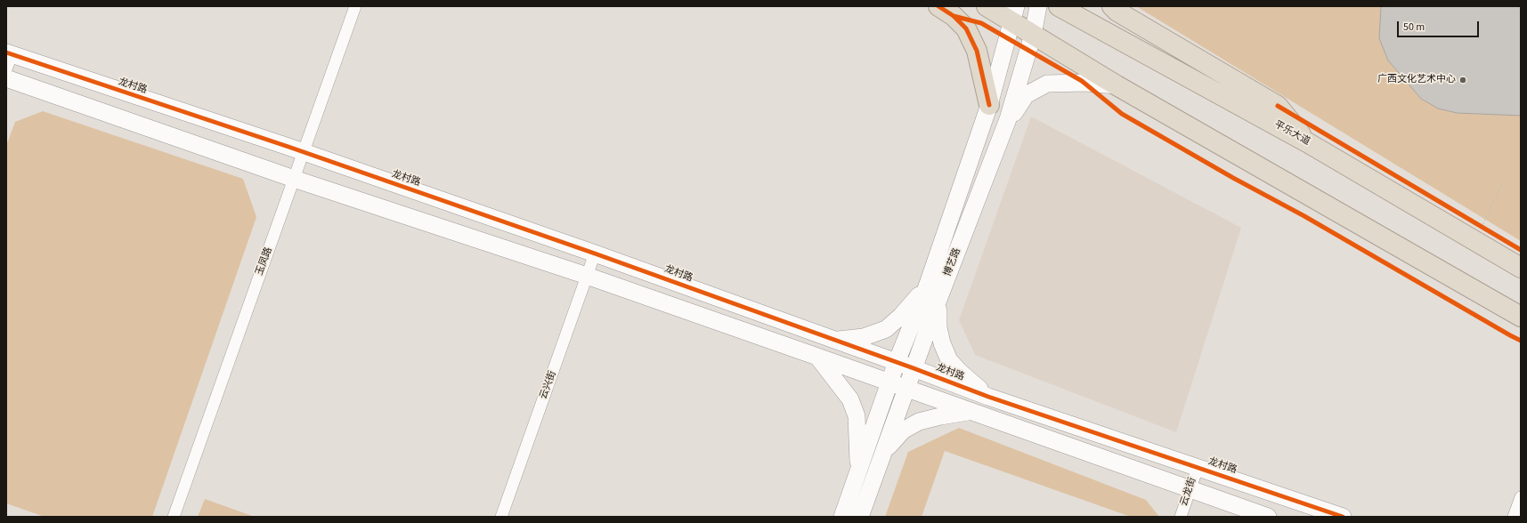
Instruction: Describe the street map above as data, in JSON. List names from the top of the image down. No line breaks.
{"streets":{"highway":["平乐大道"],"street":["龙村路","玉凤路","博艺路","云兴街","云龙街"]},"crossings":[["龙村路","玉凤路"],["龙村路","博艺路"],["龙村路","云兴街"],["龙村路","云龙街"]],"places":["广西文化艺术中心"],"scale_bar":"50 m"}
